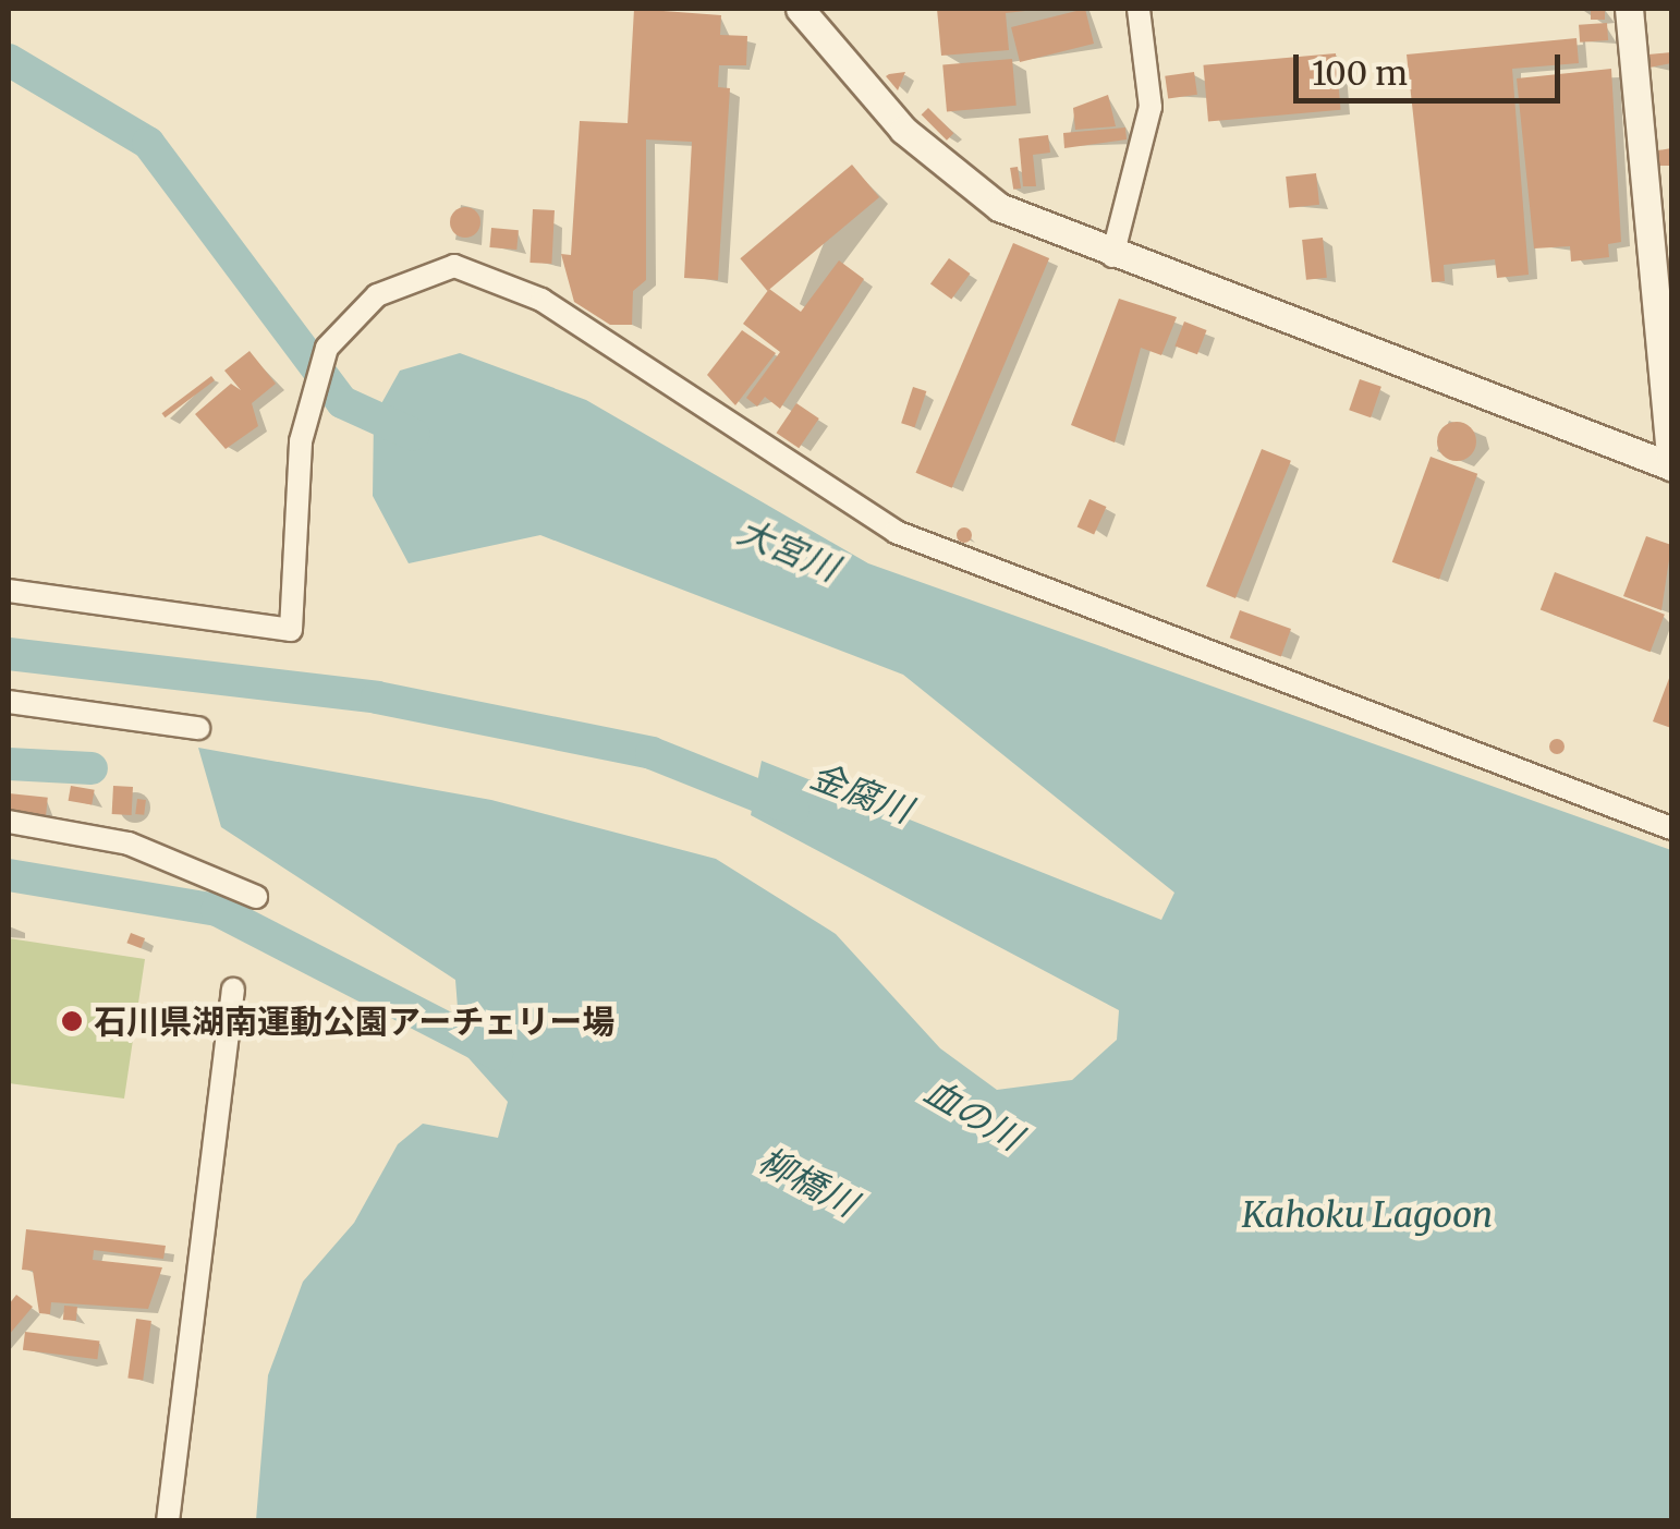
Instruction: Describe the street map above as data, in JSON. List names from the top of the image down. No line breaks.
{"water":["大宮川","金腐川","血の川","柳橋川","Kahoku Lagoon"],"places":["石川県湖南運動公園アーチェリー場"],"scale_bar":"100 m"}
